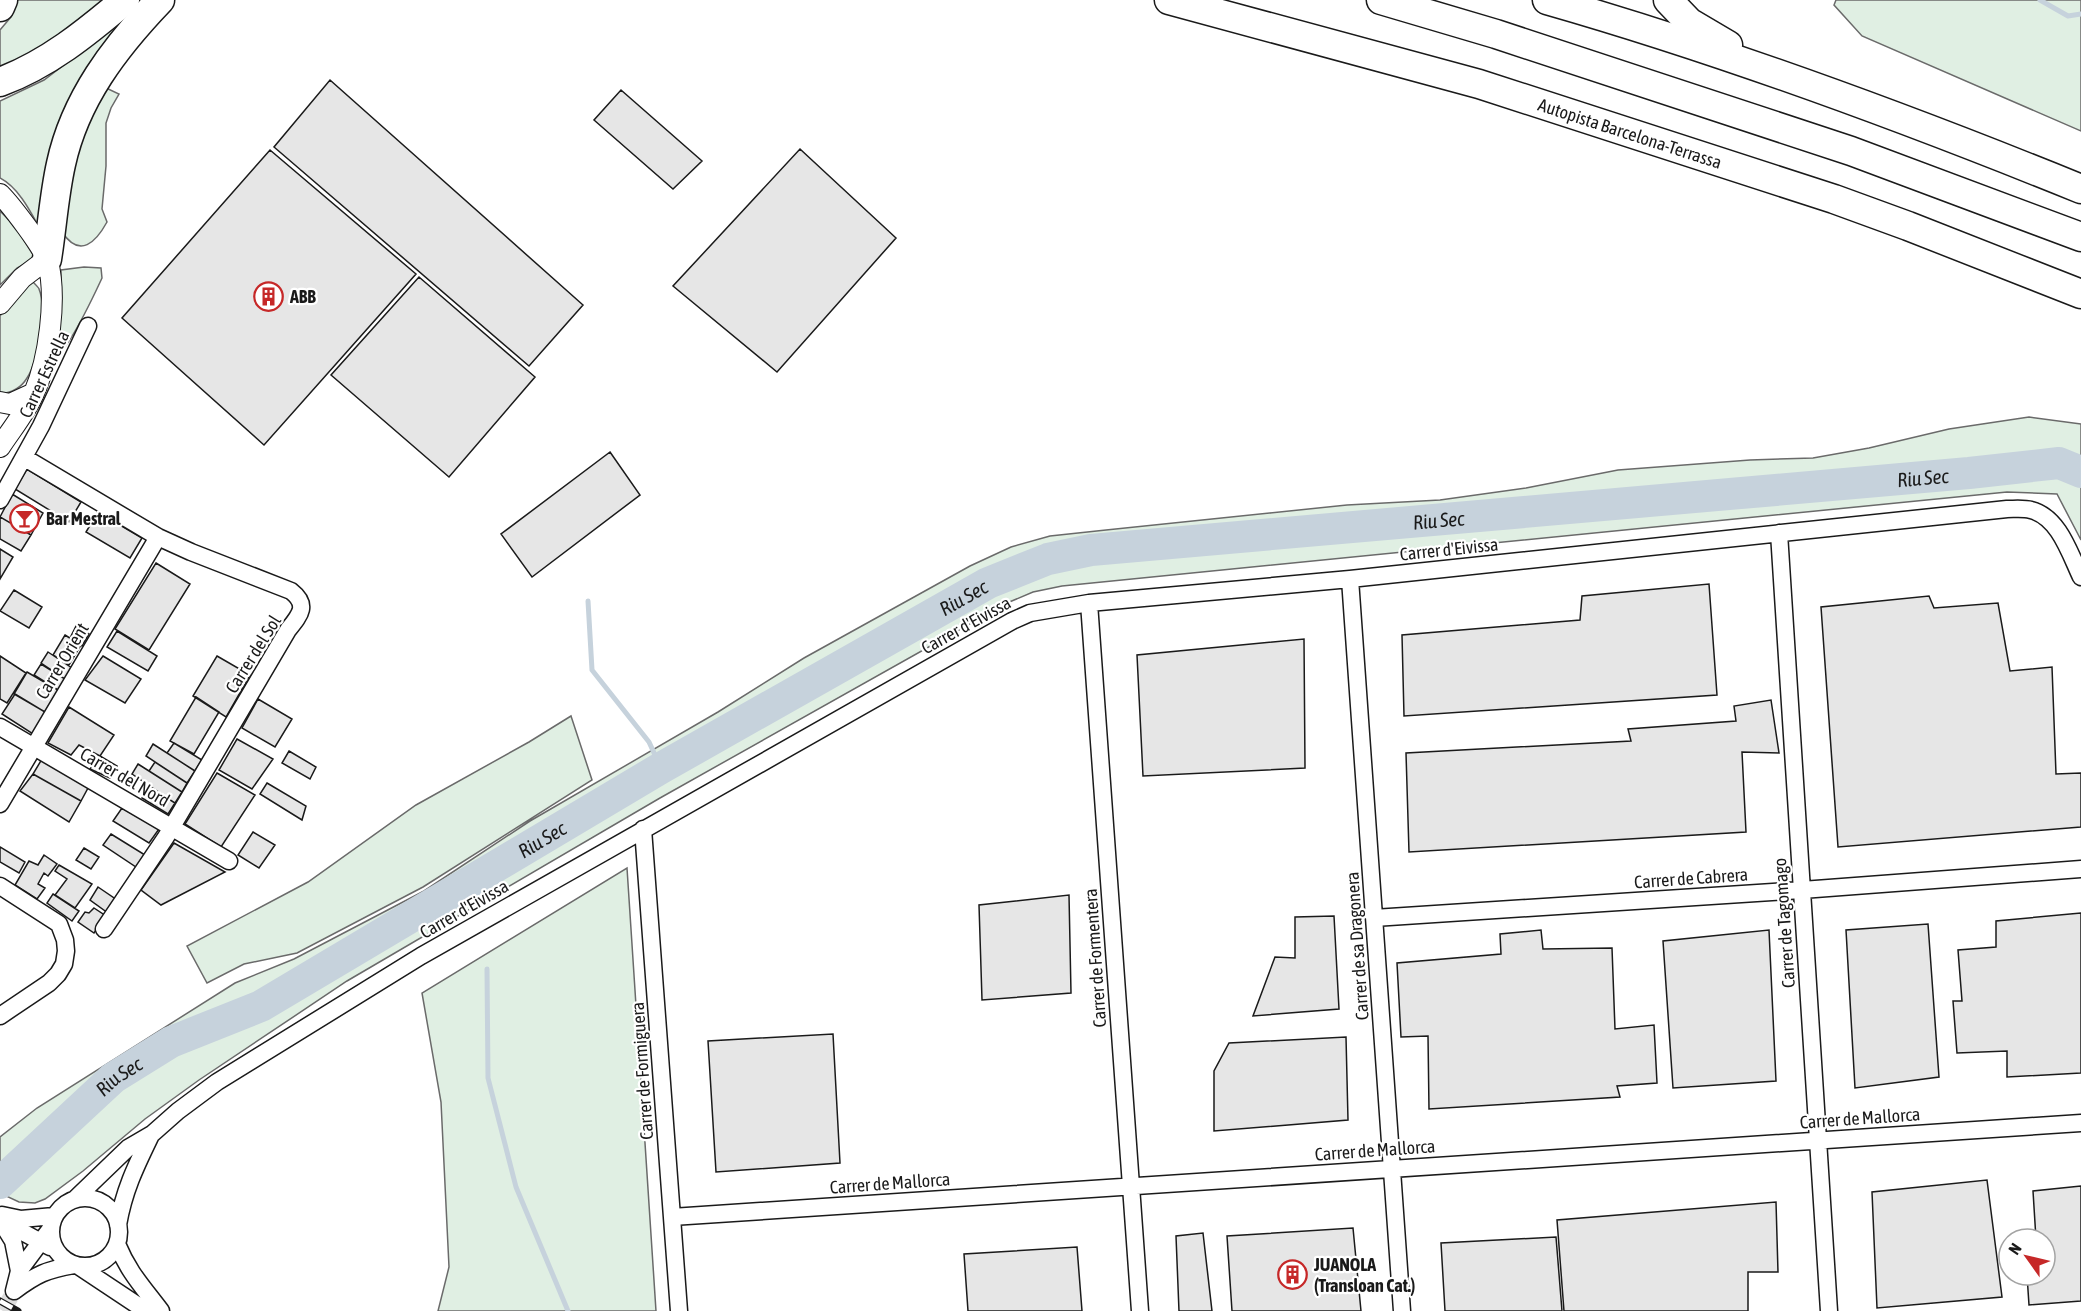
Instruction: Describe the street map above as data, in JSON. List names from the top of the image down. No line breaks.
{"streets":{"highway":["Autopista Barcelona-Terrassa"],"street":["Carrer Estrella","Carrer d'Eivissa","Carrer del Sol","Carrer Orient","Carrer del Nord","Carrer de Cabrera","Carrer de Tagomago","Carrer de sa Dragonera","Carrer de Formentera","Carrer de Formiguera","Carrer de Mallorca"]},"crossings":[["Carrer Estrella","Carrer del Sol"],["Carrer d'Eivissa","Carrer de Tagomago"],["Carrer d'Eivissa","Carrer de sa Dragonera"],["Carrer d'Eivissa","Carrer de Formentera"],["Carrer d'Eivissa","Carrer de Formiguera"],["Carrer del Sol","Carrer Orient"],["Carrer del Sol","Carrer del Nord"],["Carrer Orient","Carrer del Nord"],["Carrer de Cabrera","Carrer de Tagomago"],["Carrer de Cabrera","Carrer de sa Dragonera"],["Carrer de Tagomago","Carrer de Mallorca"],["Carrer de sa Dragonera","Carrer de Mallorca"],["Carrer de Formentera","Carrer de Mallorca"],["Carrer de Formiguera","Carrer de Mallorca"]],"water":["Riu Sec"],"places":{"building":["ABB","JUANOLA (Transloan Cat.)"],"bar":["Bar Mestral"]},"north":"top left"}
